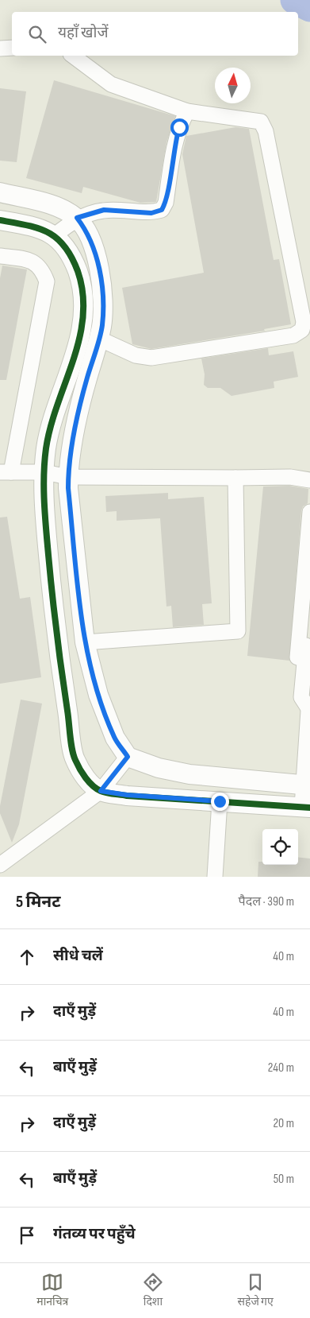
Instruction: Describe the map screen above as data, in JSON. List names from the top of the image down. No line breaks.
{"north":"top","page":{"search":"यहाँ खोजें","heading":["5 मिनट","पैदल · 390 m"],"list":[["सीधे चलें","40 m"],["दाएँ मुड़ें","40 m"],["बाएँ मुड़ें","240 m"],["दाएँ मुड़ें","20 m"],["बाएँ मुड़ें","50 m"],"गंतव्य पर पहुँचे"],"nav":["मानचित्र","दिशा","सहेजे गए"]}}
